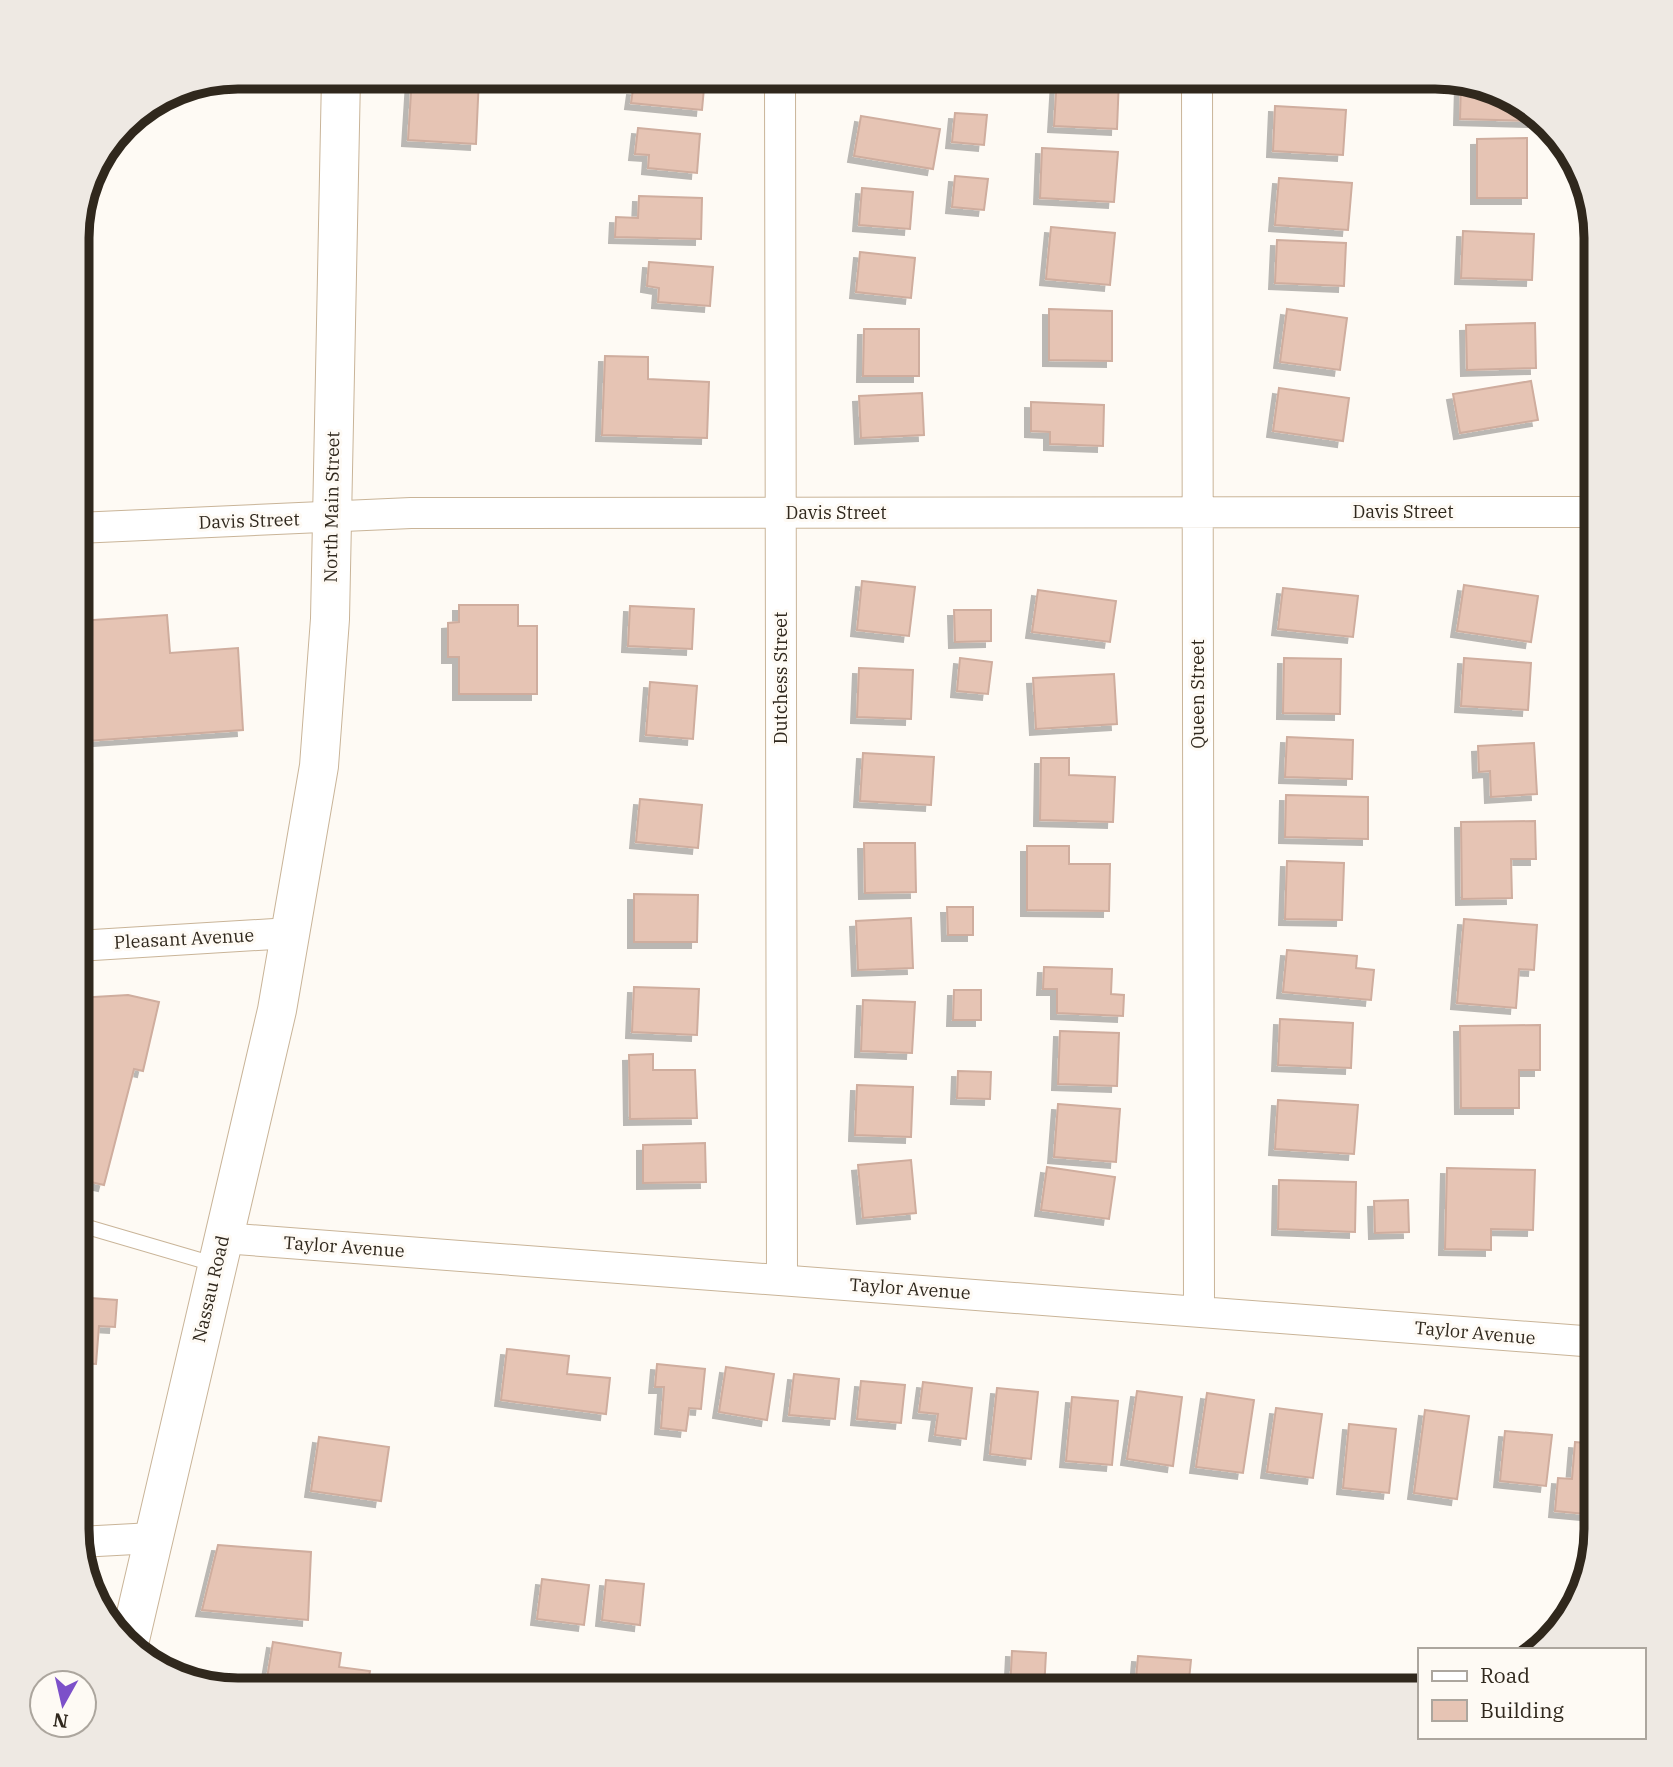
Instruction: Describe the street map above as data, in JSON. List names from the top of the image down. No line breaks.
{"streets":{"main road":["North Main Street","Nassau Road"],"street":["Davis Street","Dutchess Street","Queen Street","Pleasant Avenue","Taylor Avenue"]},"crossings":[["North Main Street","Davis Street"],["North Main Street","Pleasant Avenue"],["North Main Street","Nassau Road"],["Davis Street","Dutchess Street"],["Davis Street","Queen Street"],["Dutchess Street","Taylor Avenue"],["Queen Street","Taylor Avenue"],["Pleasant Avenue","Nassau Road"],["Taylor Avenue","Nassau Road"]],"legend":["Road","Building"],"north":"bottom"}
